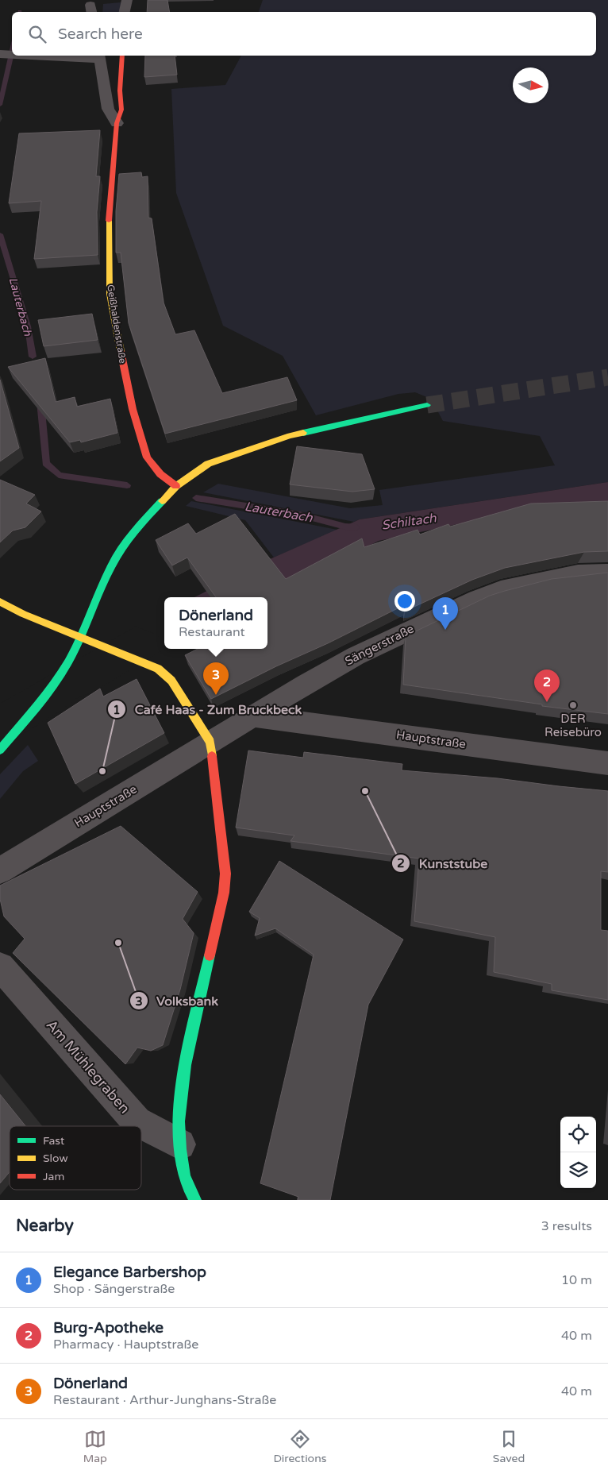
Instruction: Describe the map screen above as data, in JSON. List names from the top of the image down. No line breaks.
{"streets":{"street":["Geißhaldenstraße","Sängerstraße","Hauptstraße","Am Mühlegraben"]},"crossings":[["Sängerstraße","Hauptstraße"]],"water":["Lauterbach","Schiltach"],"places":["DER Reisebüro","Café Haas - Zum Bruckbeck","Kunststube","Volksbank"],"legend":["Fast","Slow","Jam"],"north":"right","page":{"search":"Search here","pins":["1","3","2"],"popup":["Dönerland","Restaurant"],"heading":["Nearby","3 results"],"list":[{"mark":"1","name":"Elegance Barbershop","note":"Shop · Sängerstraße","value":"10 m"},{"mark":"2","name":"Burg-Apotheke","note":"Pharmacy · Hauptstraße","value":"40 m"},{"mark":"3","name":"Dönerland","note":"Restaurant · Arthur-Junghans-Straße","value":"40 m"}],"nav":["Map","Directions","Saved"]}}
